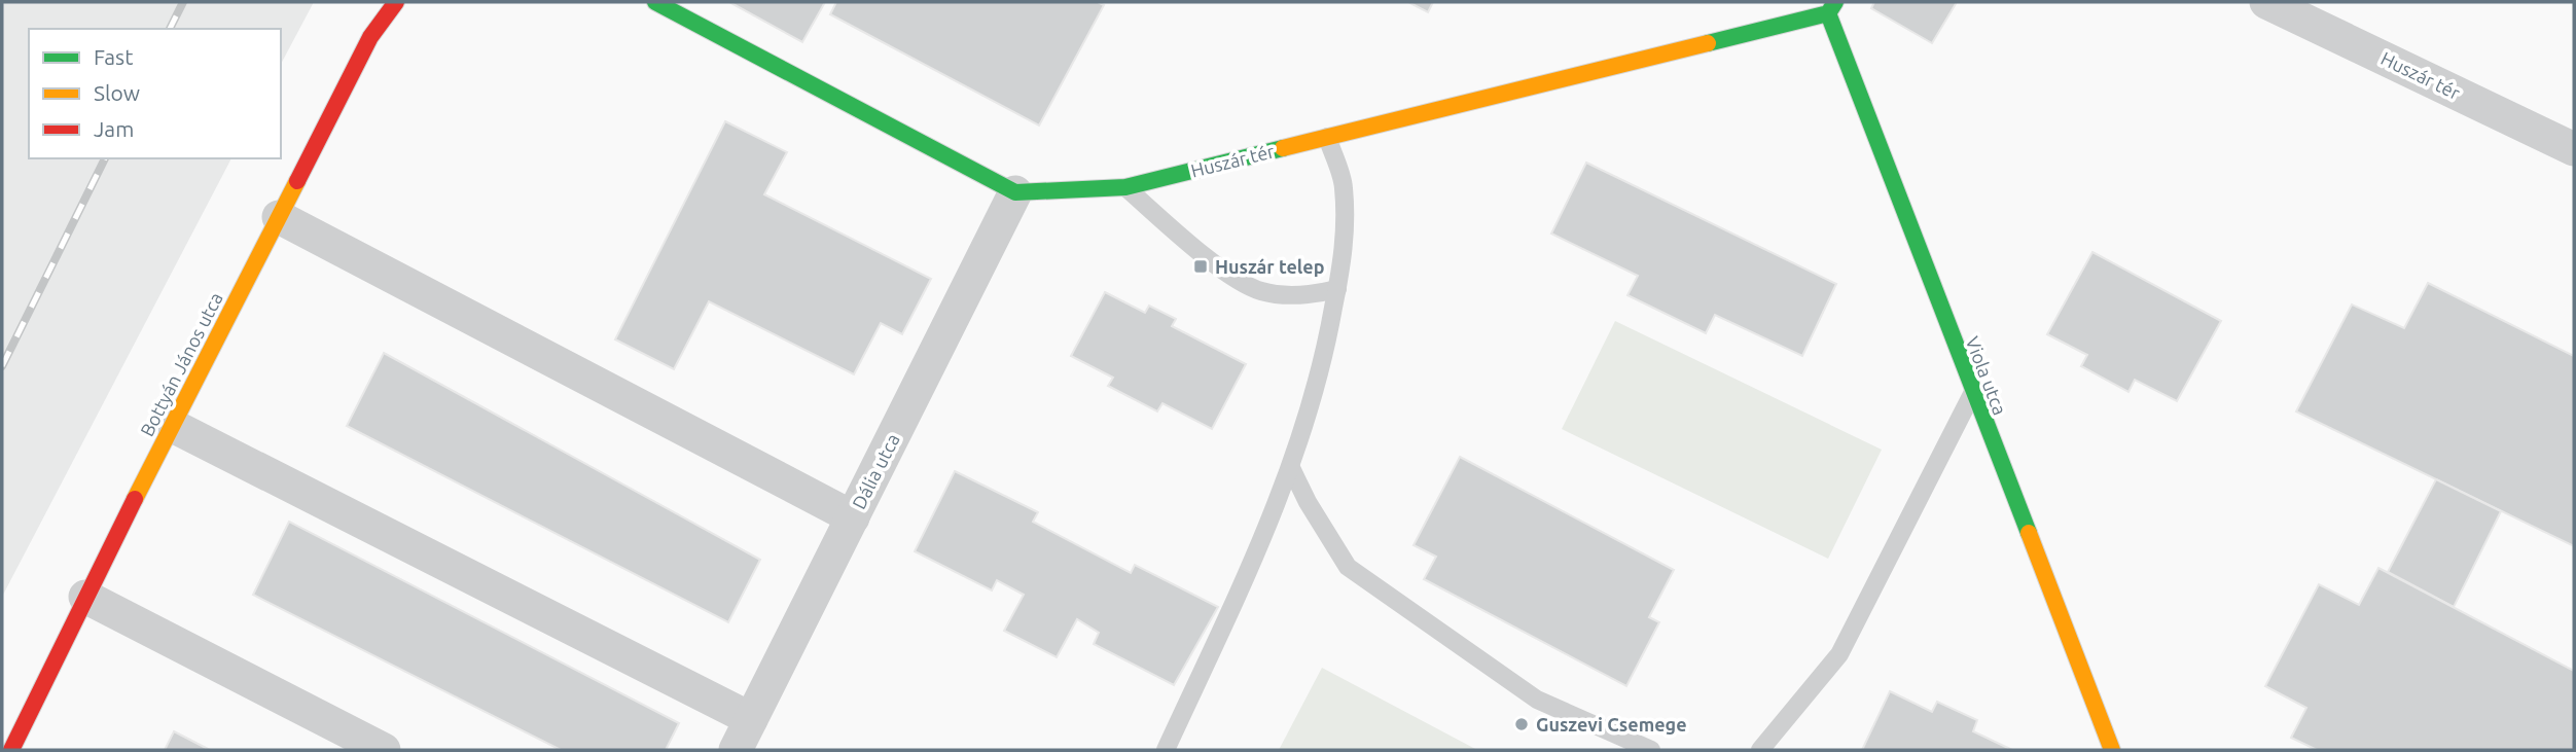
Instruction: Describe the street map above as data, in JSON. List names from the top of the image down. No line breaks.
{"streets":{"street":["Huszár tér","Bottyán János utca","Viola utca","Dália utca"]},"crossings":[["Huszár tér","Viola utca"],["Huszár tér","Dália utca"]],"places":{"transit":["Huszár telep"],"other":["Guszevi Csemege"]},"legend":["Fast","Slow","Jam"]}
